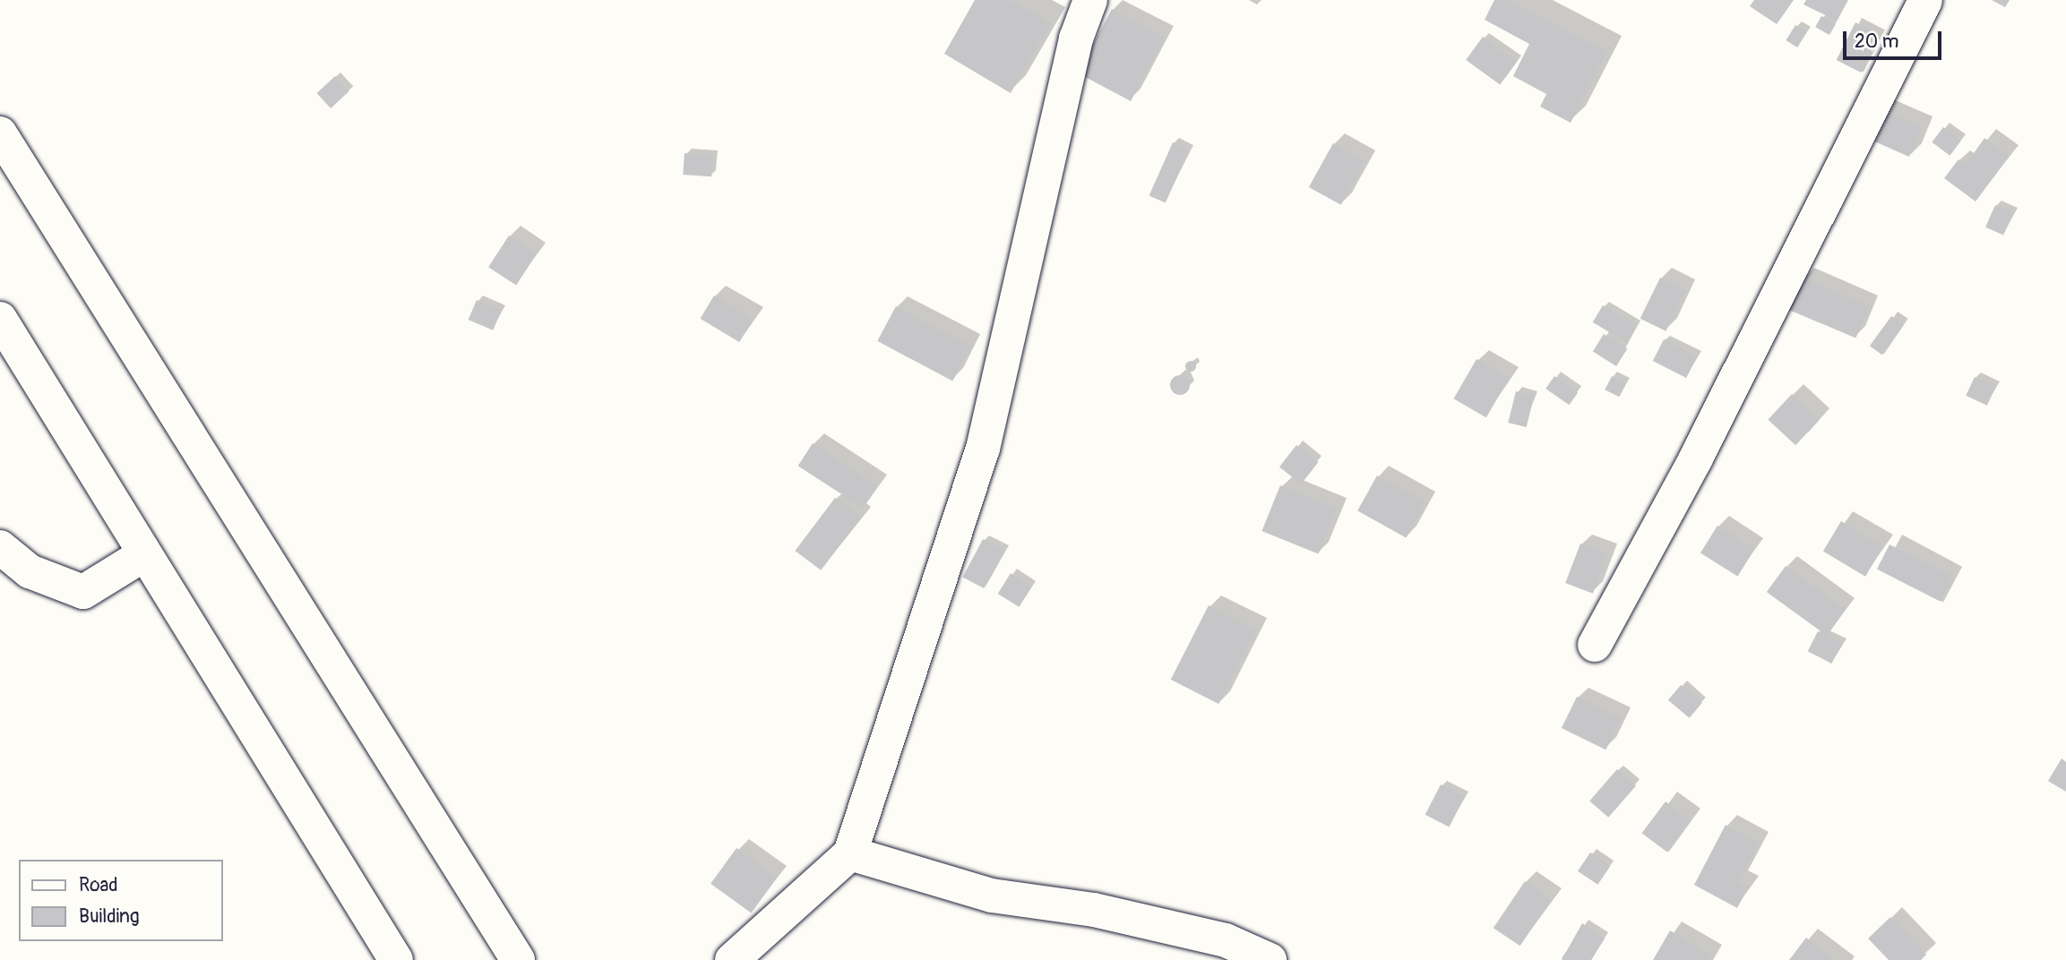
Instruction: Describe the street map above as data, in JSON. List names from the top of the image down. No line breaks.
{"legend":["Road","Building"],"scale_bar":"20 m"}
